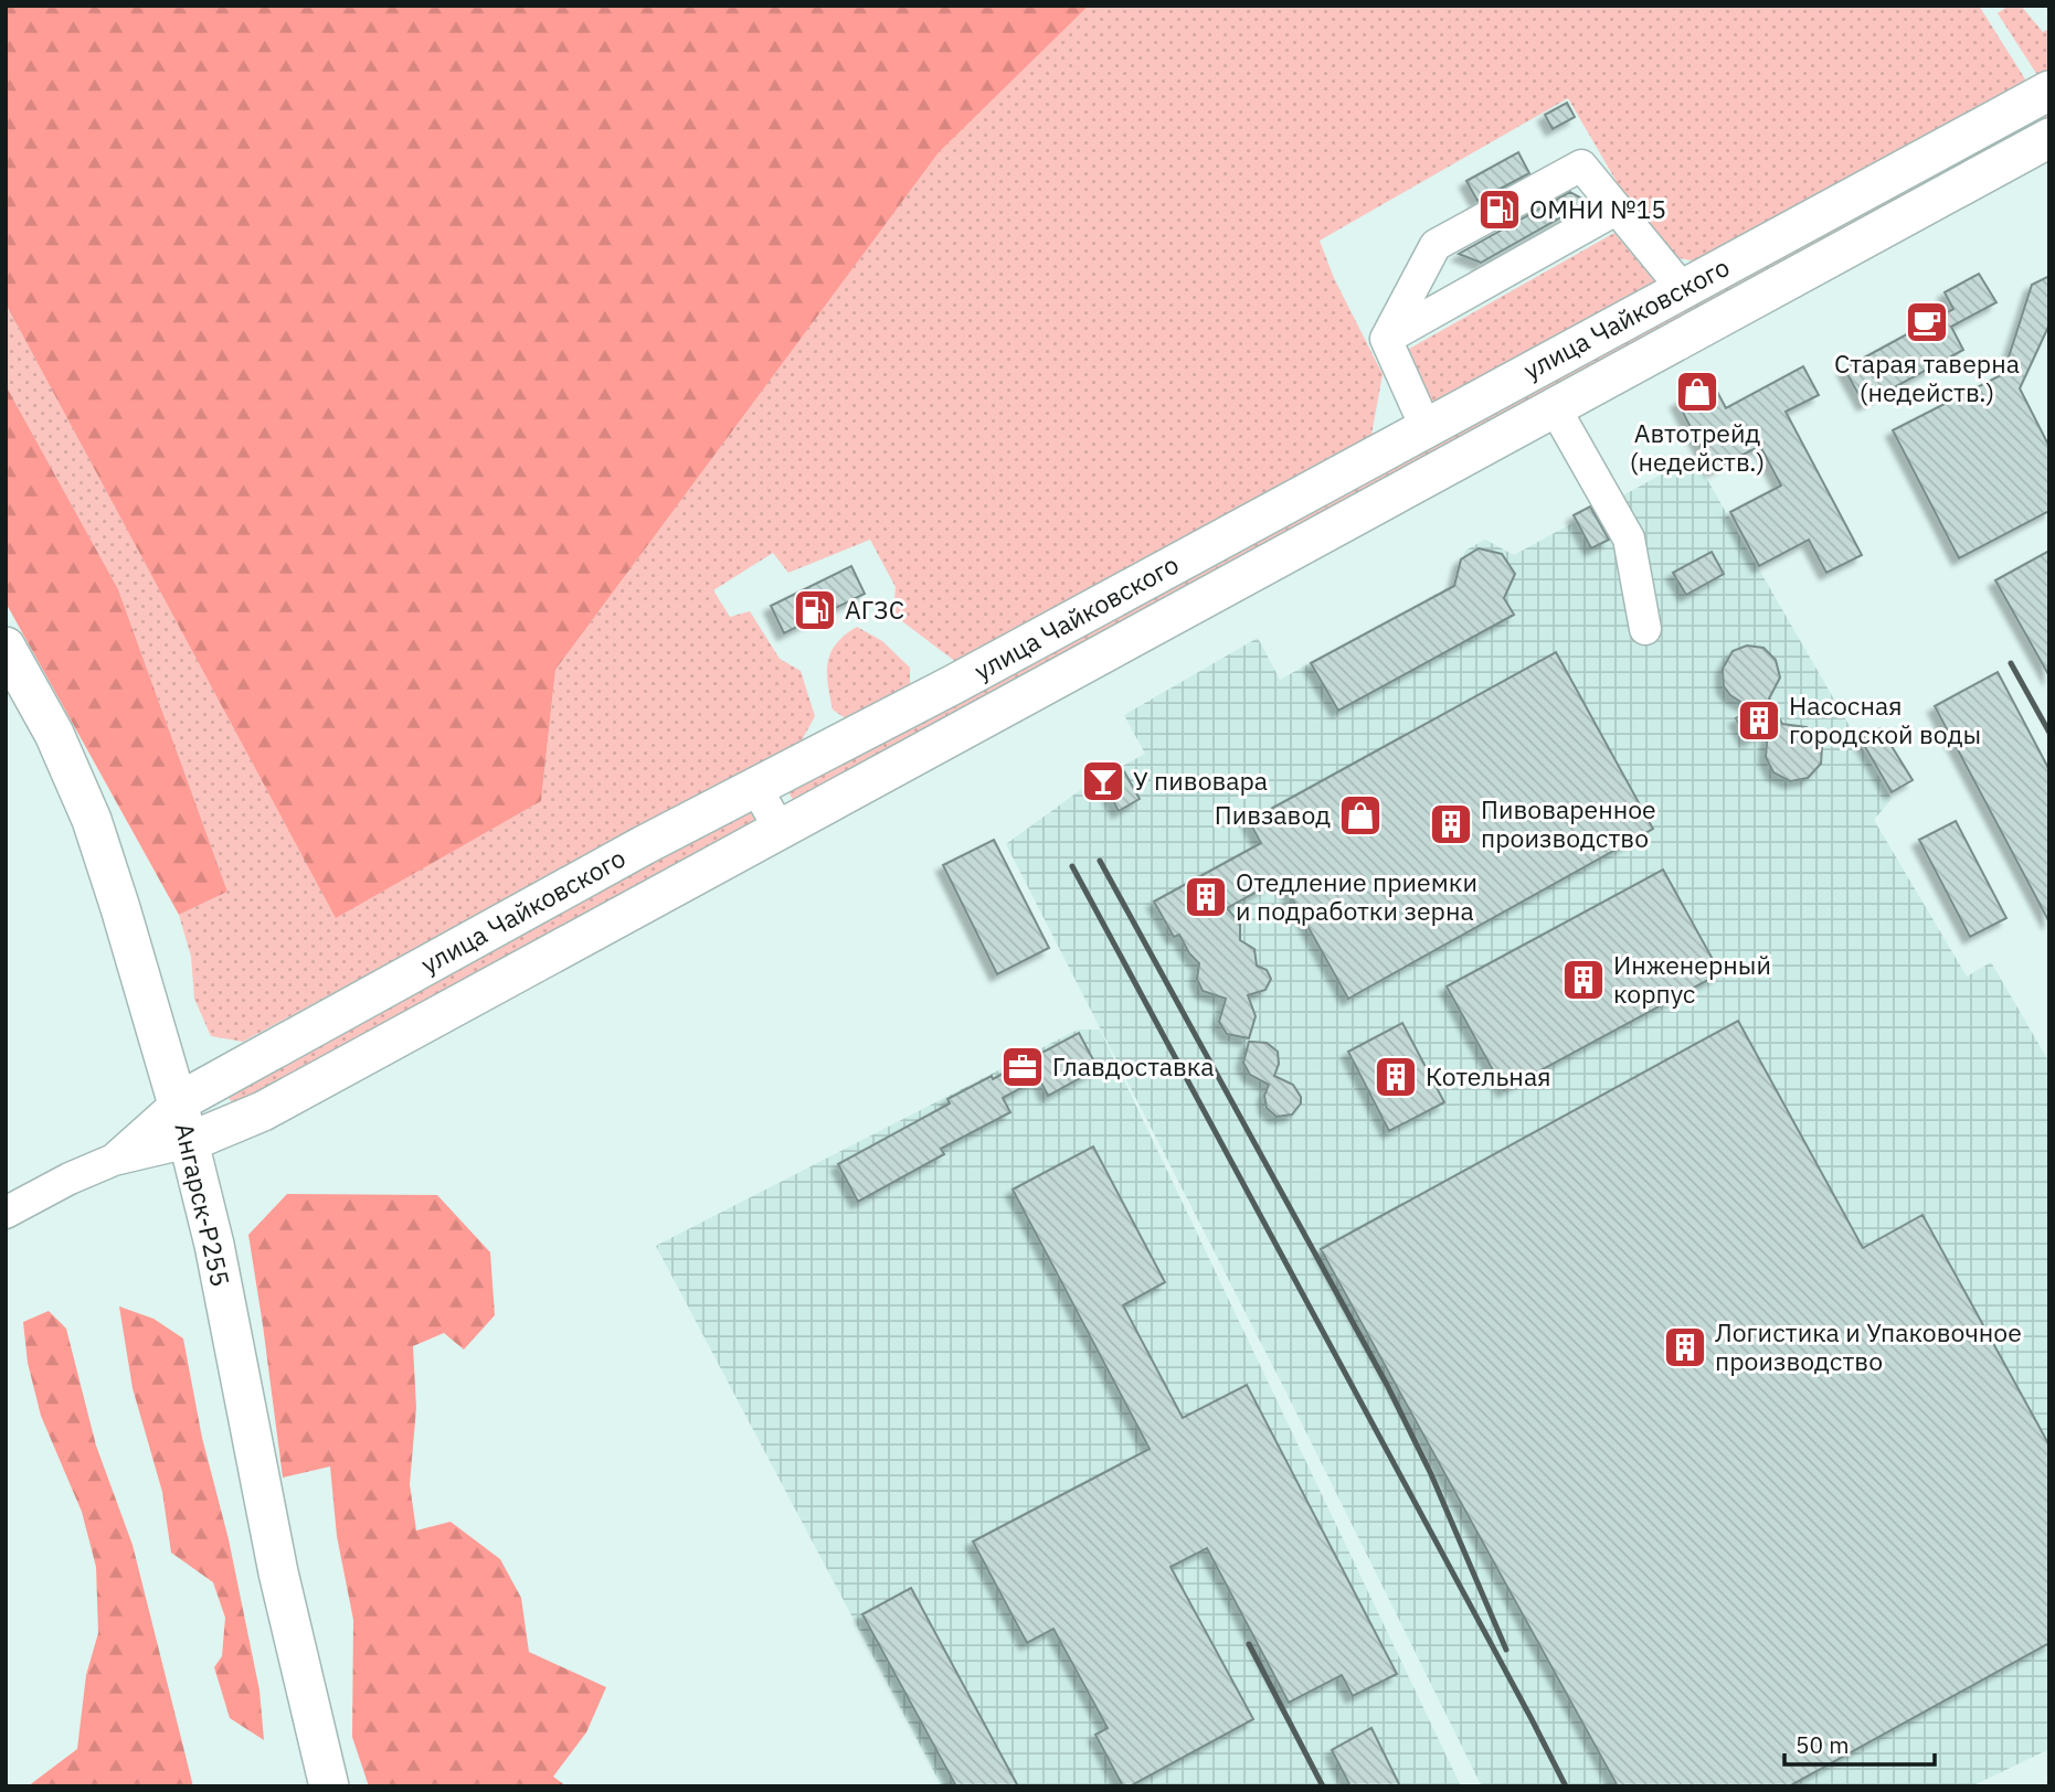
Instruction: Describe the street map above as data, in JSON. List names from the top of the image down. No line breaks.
{"streets":{"main road":["улица Чайковского","Ангарск-Р255"]},"crossings":[["улица Чайковского","Ангарск-Р255"]],"places":{"fuel station":["ОМНИ №15","АГЗС"],"cafe":["Старая таверна (недейств.)"],"shop":["Автотрейд (недейств.)","Пивзавод"],"building":["Насосная городской воды","Пивоваренное производство","Отедление приемки и подработки зерна","Инженерный корпус","Котельная","Логистика и Упаковочное производство"],"bar":["У пивовара"],"office":["Главдоставка"]},"scale_bar":"50 m"}
